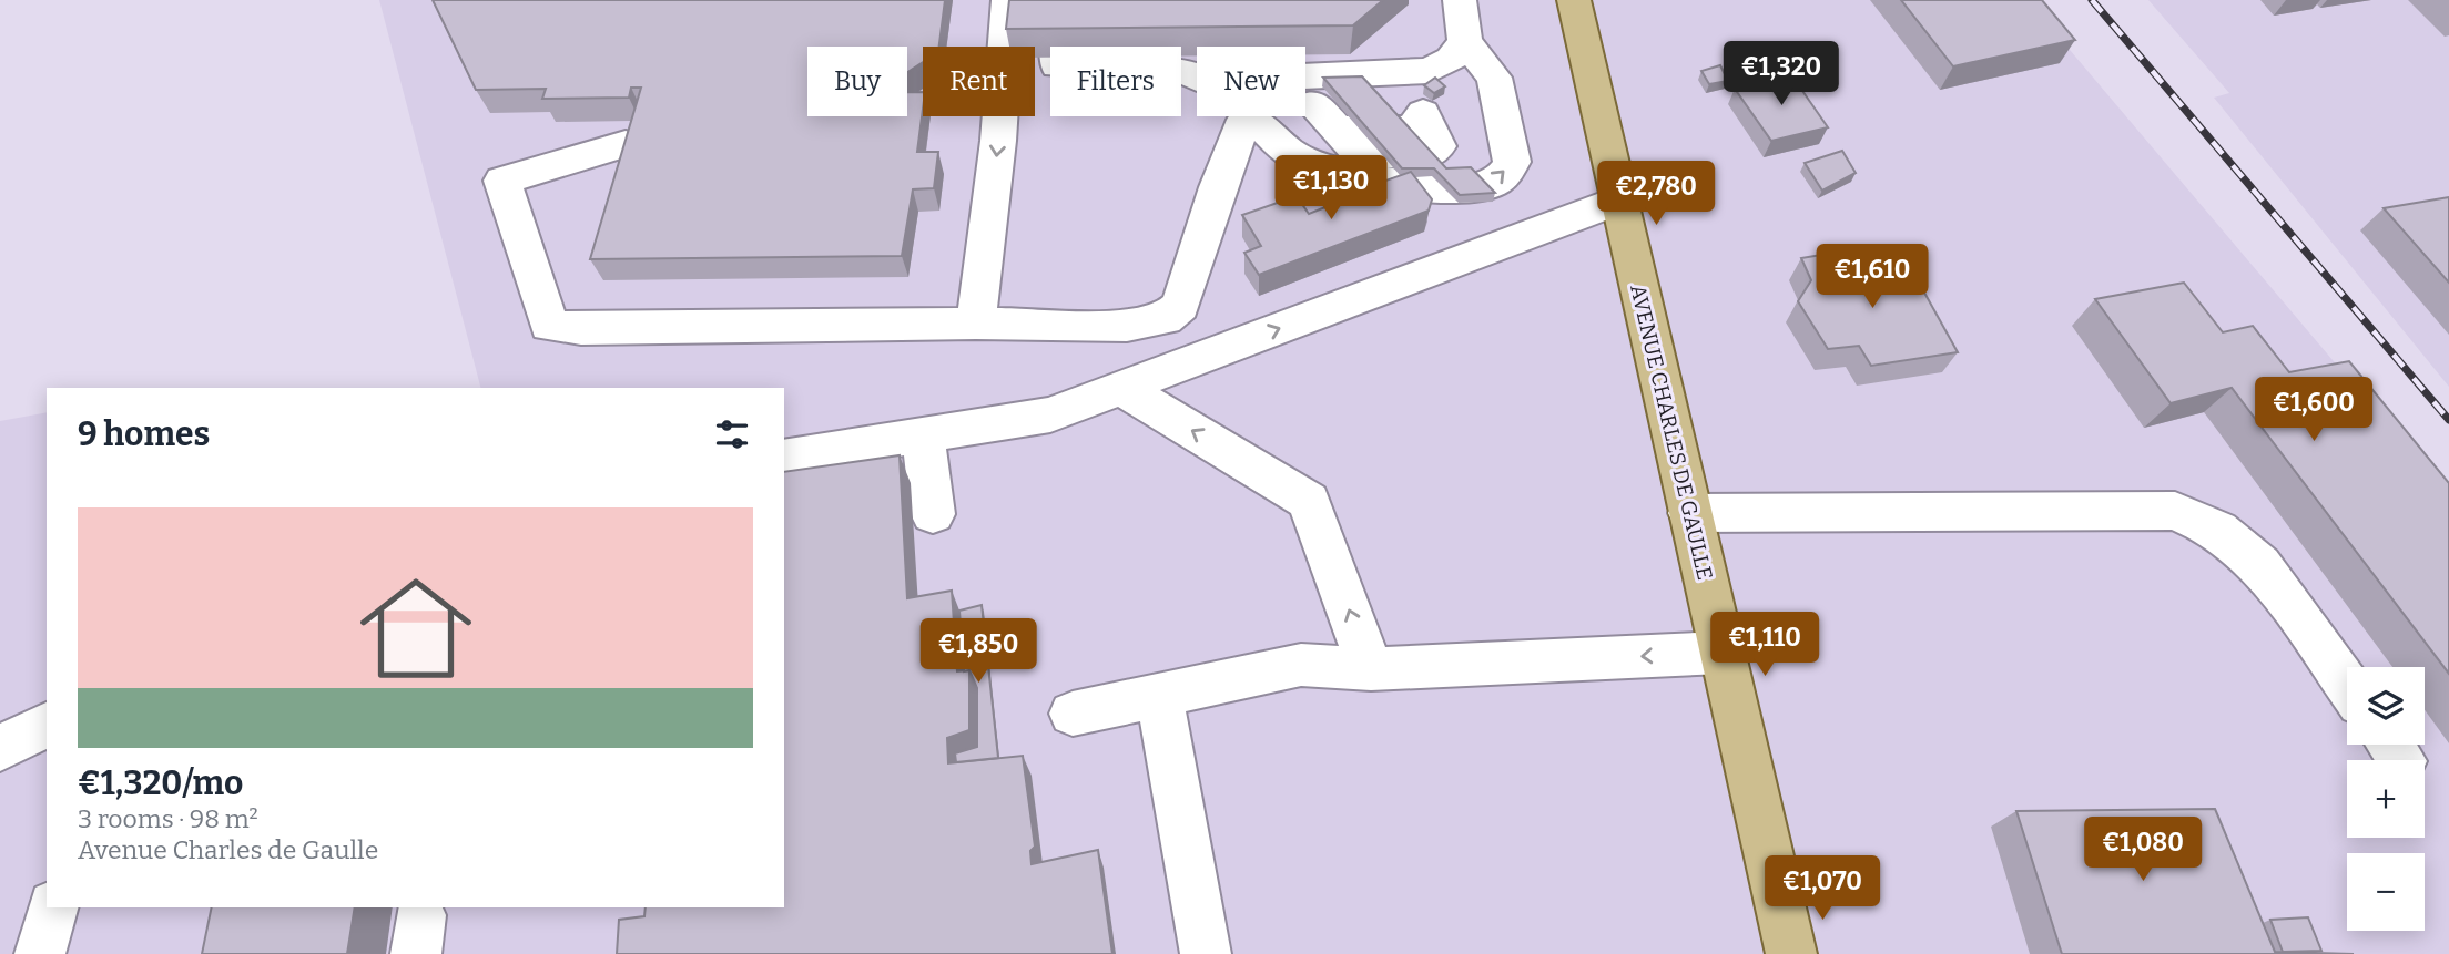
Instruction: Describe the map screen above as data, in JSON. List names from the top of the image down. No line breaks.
{"streets":{"main road":["AVENUE CHARLES DE GAULLE"]},"page":{"price":["€1,320","€1,130","€2,780","€1,610","€1,600","€1,110","€1,850","€1,080","€1,070"],"chip":["Buy","Rent","Filters","New"],"heading":"9 homes","list":[{"name":"€1,320/mo","note":"3 rooms · 98 m² · Avenue Charles de Gaulle"}],"map_buttons":["+","−"]}}
